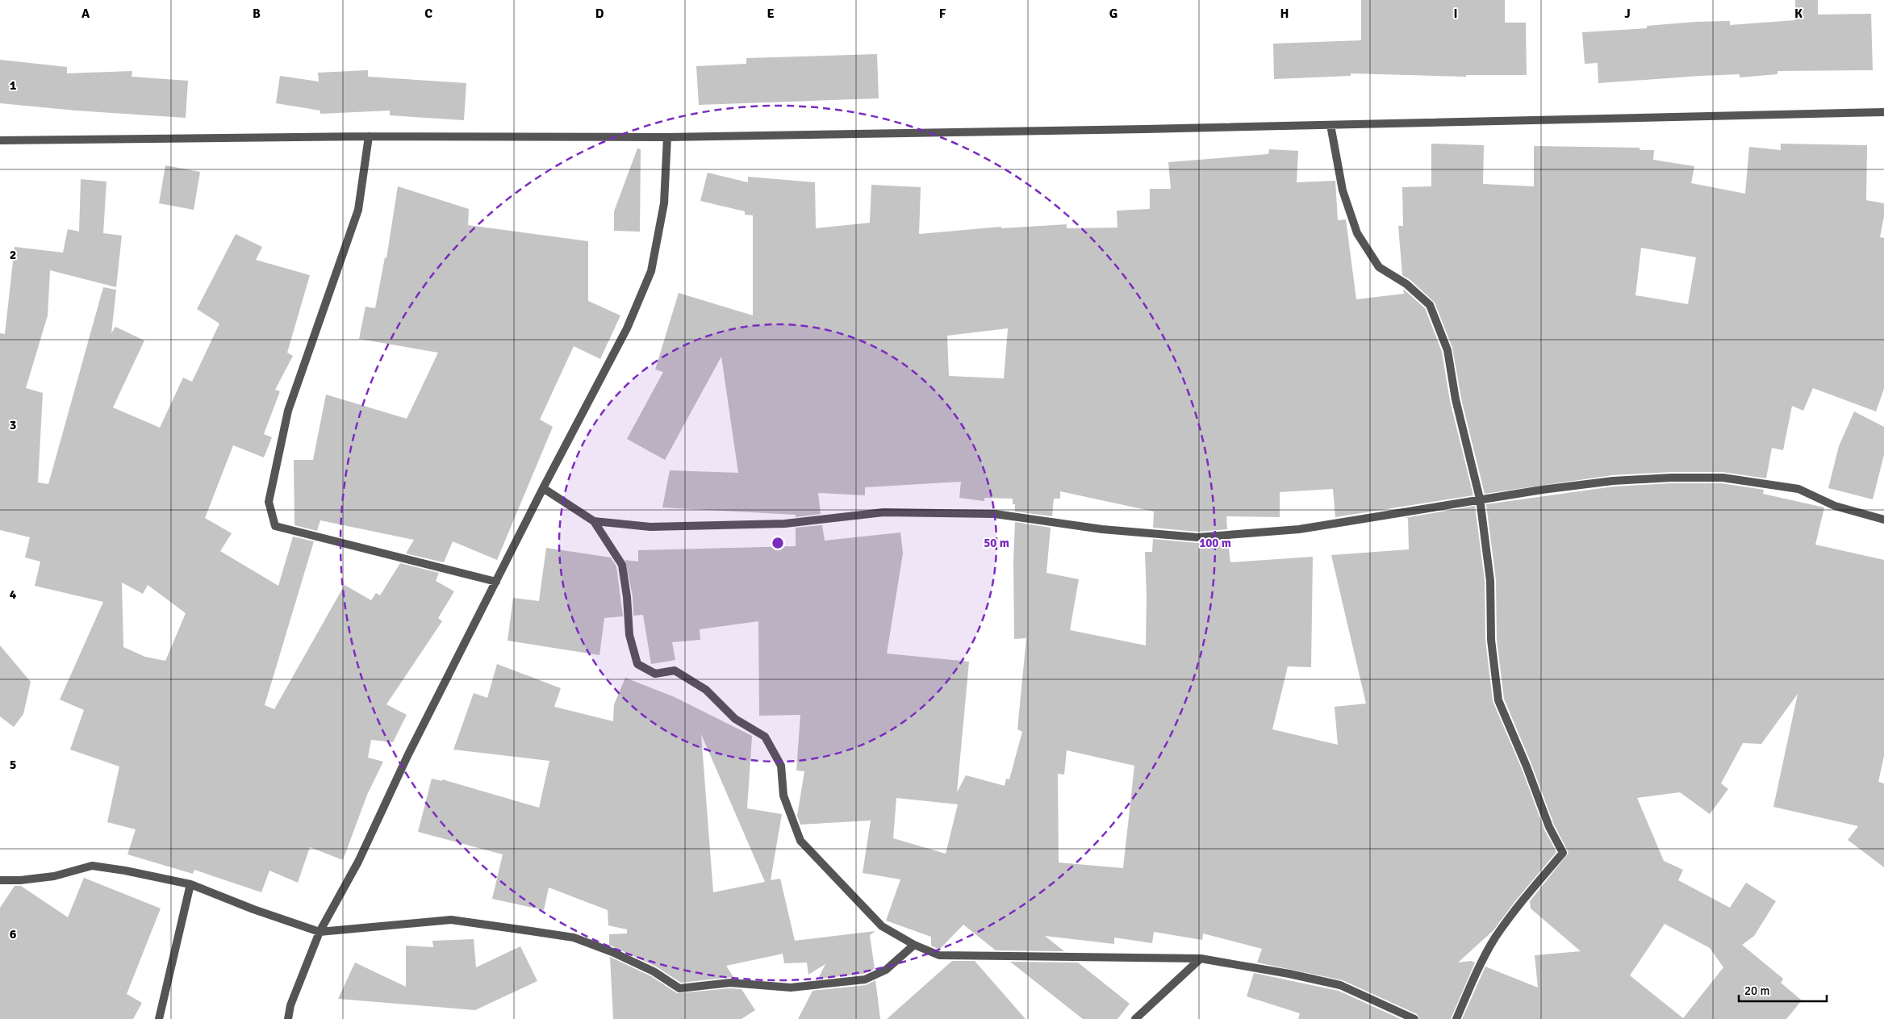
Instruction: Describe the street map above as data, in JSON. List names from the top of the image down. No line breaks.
{"scale_bar":"20 m","grid":{"columns":["A","B","C","D","E","F","G","H","I","J","K"],"rows":["1","2","3","4","5","6"]},"rings":["50 m","100 m"]}
